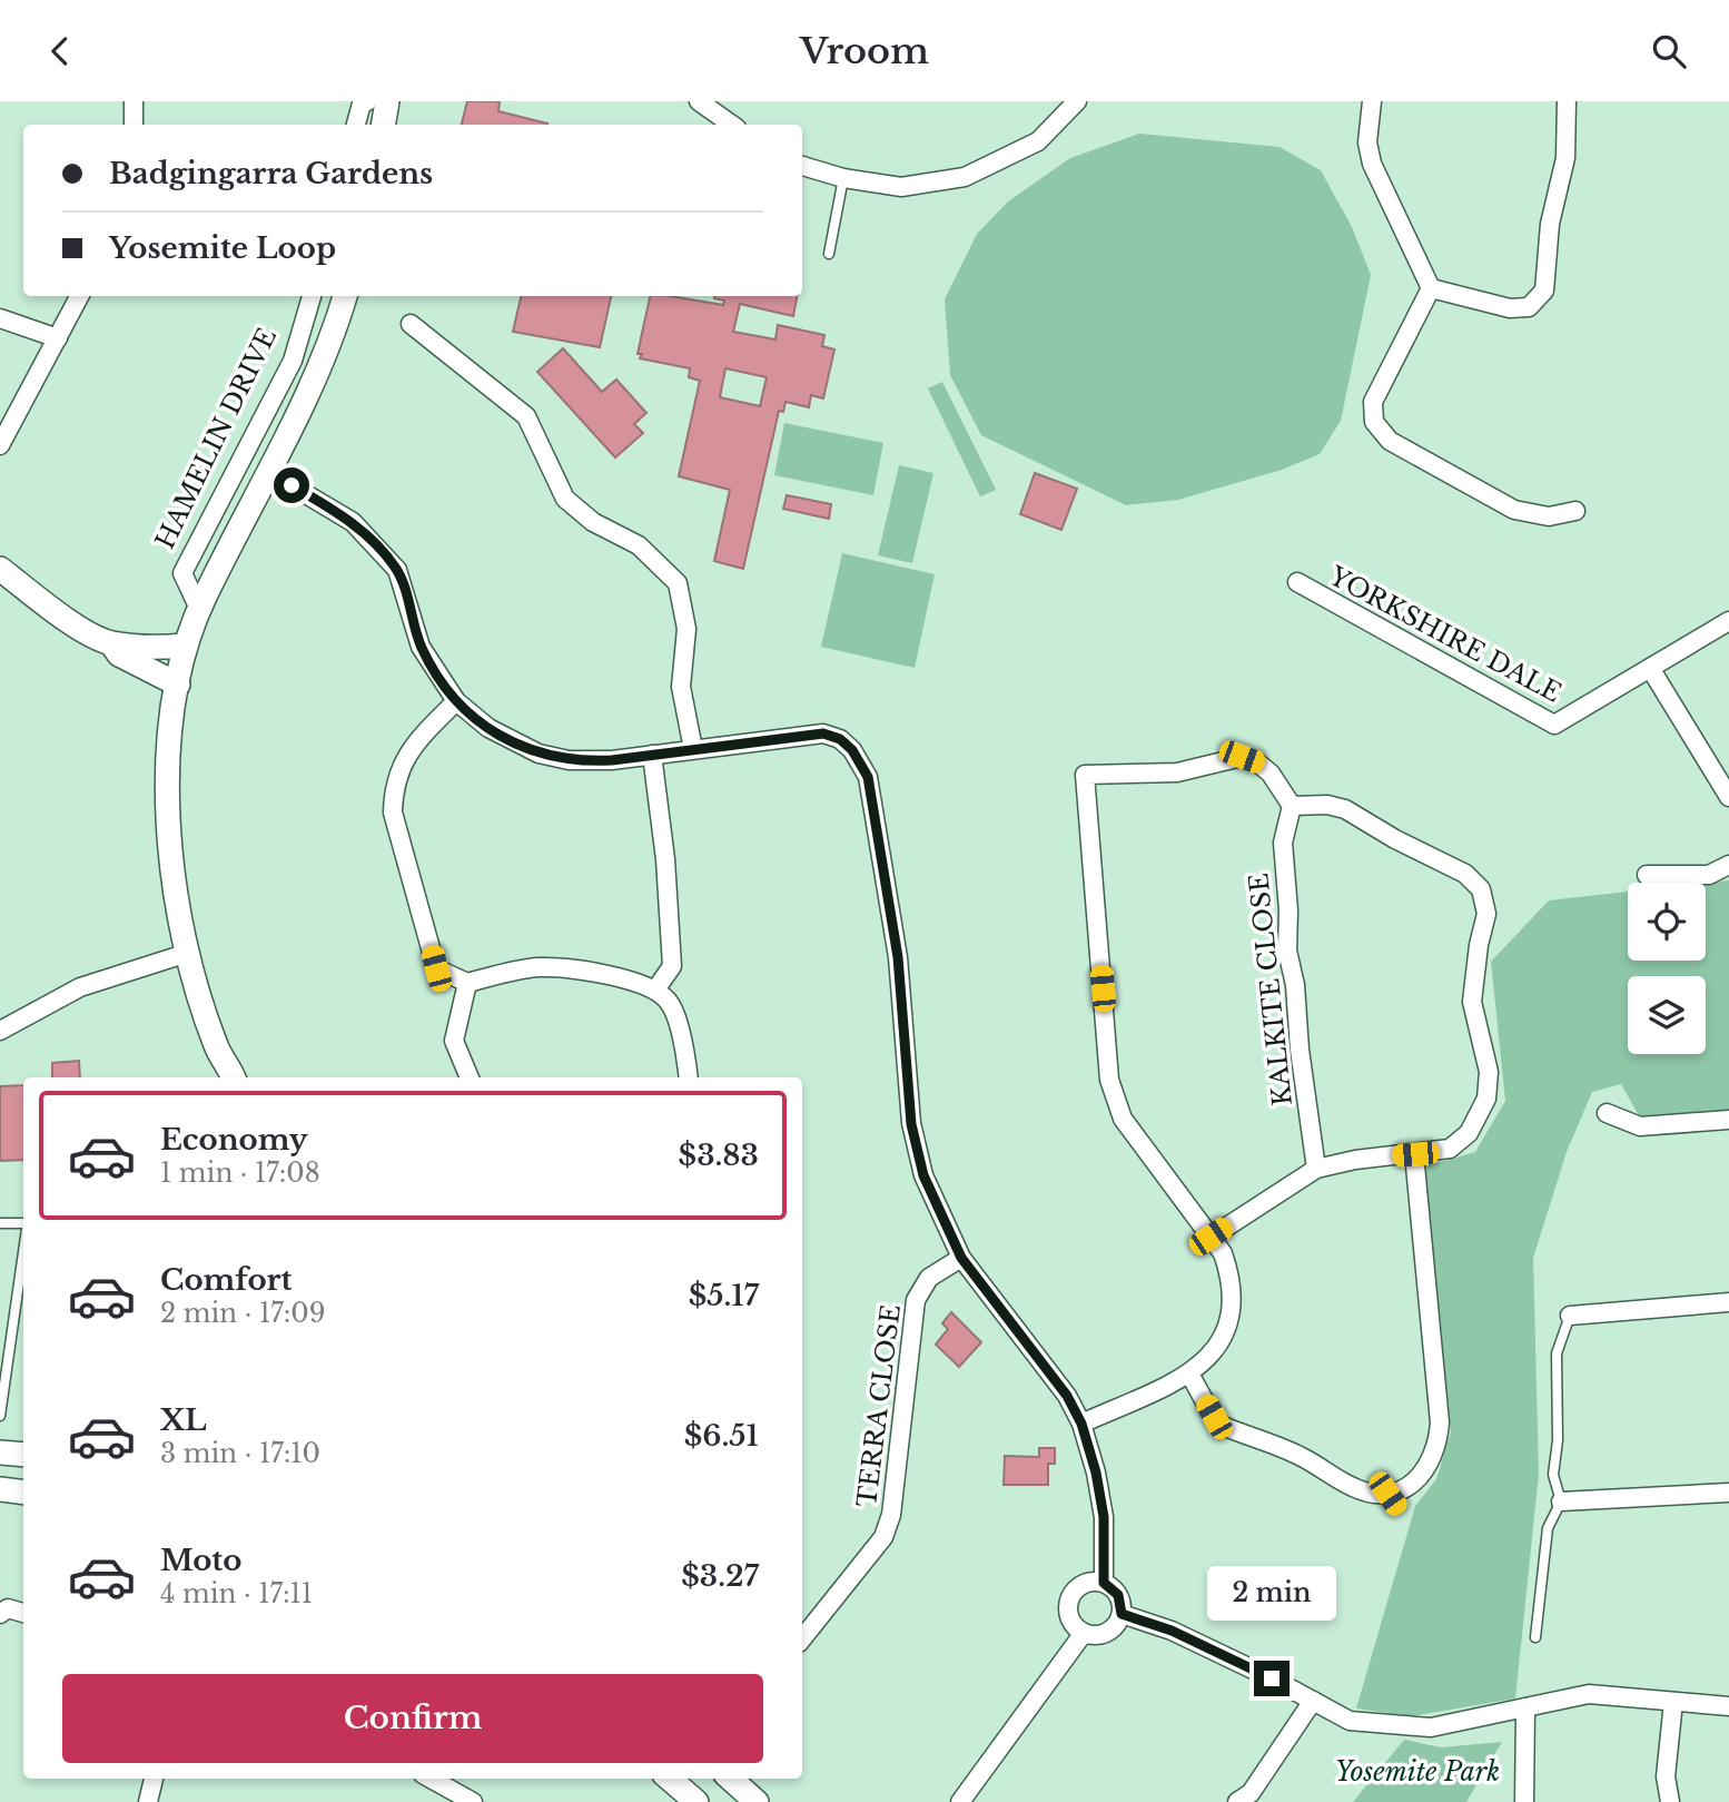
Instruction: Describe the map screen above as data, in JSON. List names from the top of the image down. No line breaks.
{"streets":{"street":["HAMELIN DRIVE","YORKSHIRE DALE","KALKITE CLOSE","TERRA CLOSE"]},"parks":["Yosemite Park"],"page":{"header":"Vroom","banner":["Badgingarra Gardens","Yosemite Loop"],"list":[{"name":"Economy","note":"1 min · 17:08","value":"$3.83"},{"name":"Comfort","note":"2 min · 17:09","value":"$5.17"},{"name":"XL","note":"3 min · 17:10","value":"$6.51"},{"name":"Moto","note":"4 min · 17:11","value":"$3.27"}],"bubble":"2 min","buttons":"Confirm"}}
